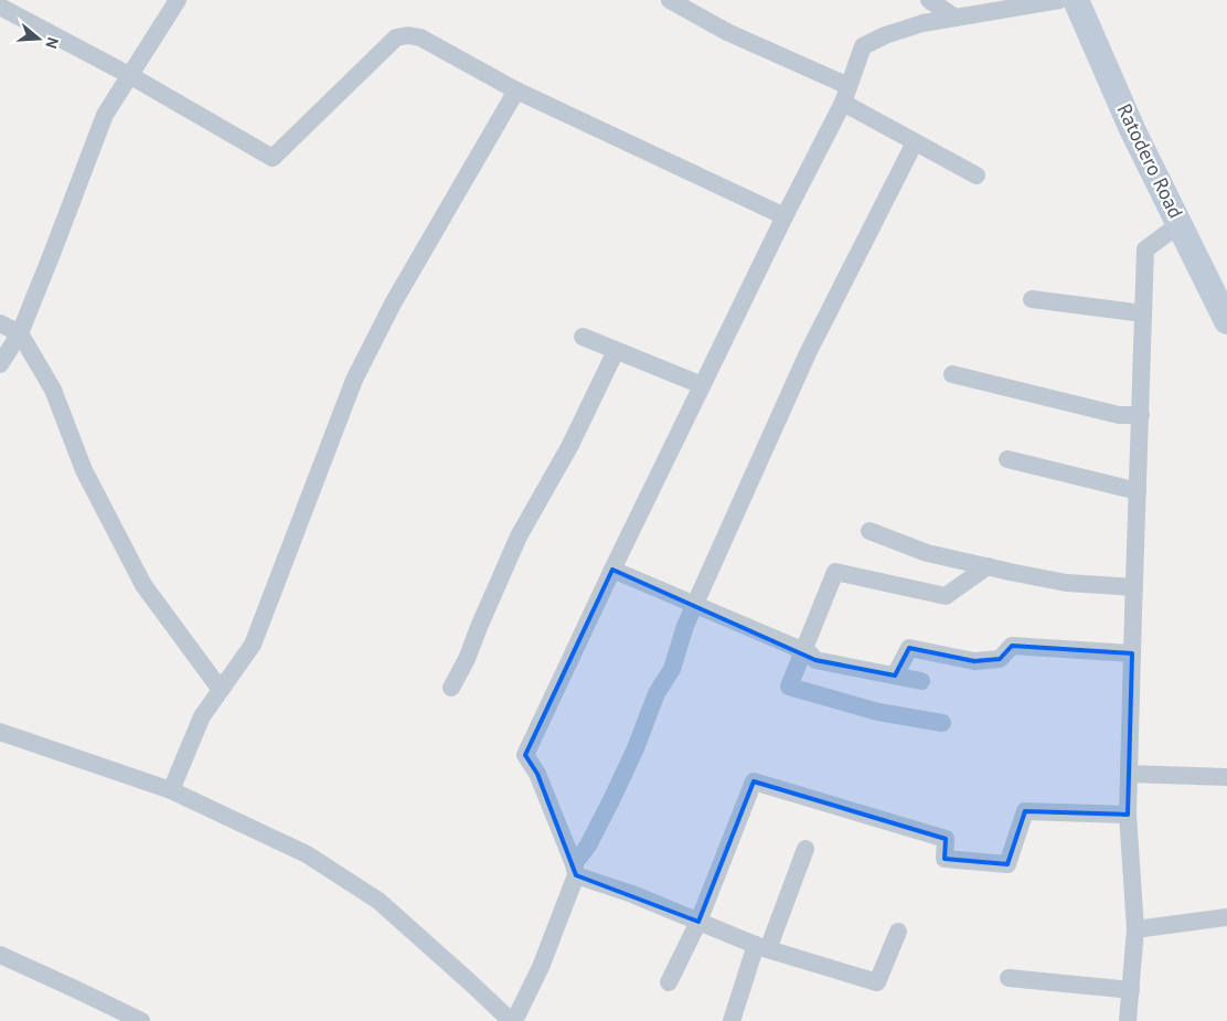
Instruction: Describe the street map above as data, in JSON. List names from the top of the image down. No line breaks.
{"streets":{"main road":["Ratodero Road"]},"north":"right"}
